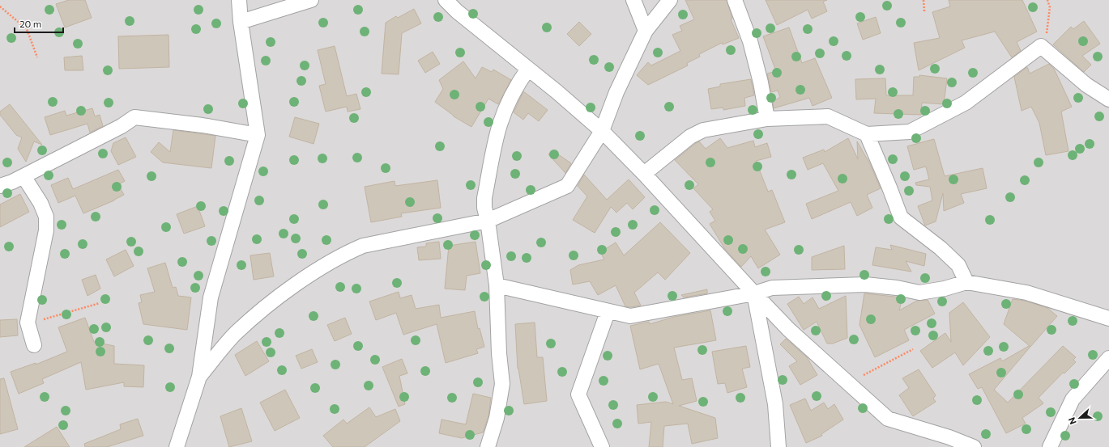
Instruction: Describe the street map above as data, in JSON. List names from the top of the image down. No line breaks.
{"scale_bar":"20 m","north":"left"}
